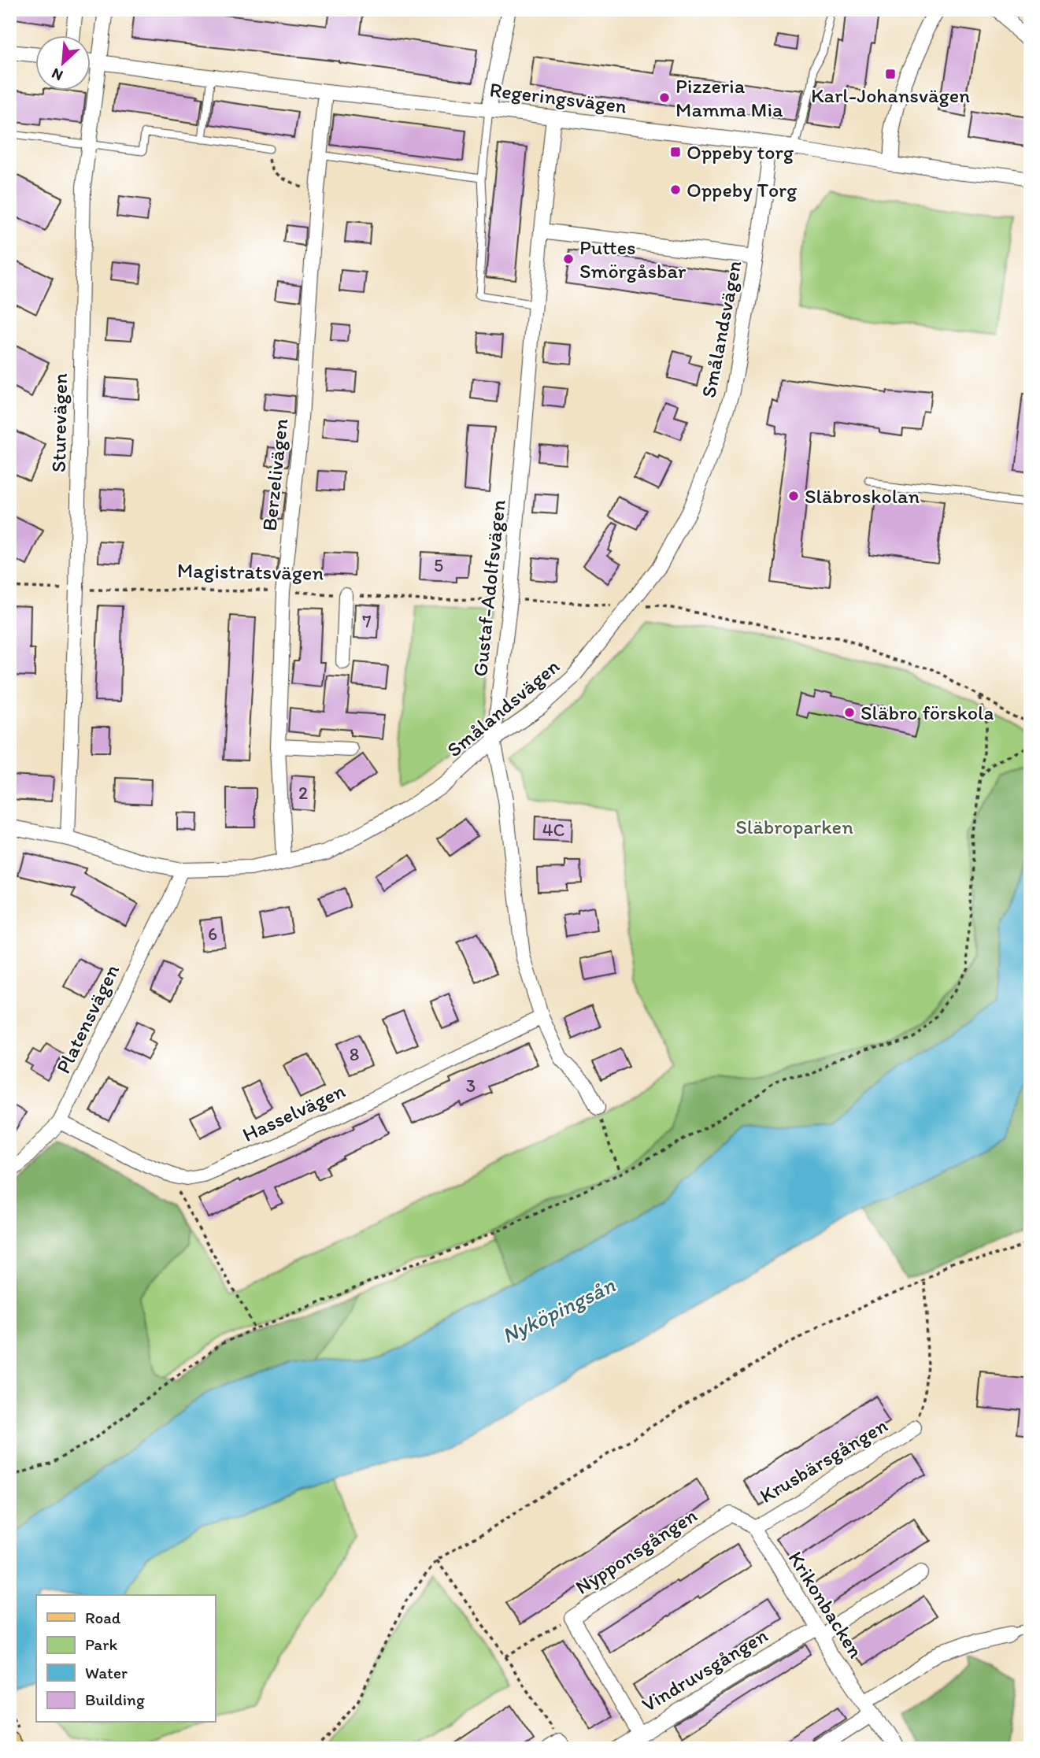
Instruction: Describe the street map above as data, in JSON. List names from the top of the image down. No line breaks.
{"streets":{"street":["Regeringsvägen","Smålandsvägen","Sturevägen","Berzelivägen","Magistratsvägen","Gustaf-Adolfsvägen","Platensvägen","Hasselvägen","Krusbärsgången","Nypponsgången","Krikonbacken","Vindruvsgången"]},"crossings":[["Regeringsvägen","Smålandsvägen"],["Regeringsvägen","Sturevägen"],["Regeringsvägen","Berzelivägen"],["Regeringsvägen","Gustaf-Adolfsvägen"],["Smålandsvägen","Sturevägen"],["Smålandsvägen","Berzelivägen"],["Smålandsvägen","Gustaf-Adolfsvägen"],["Smålandsvägen","Platensvägen"],["Sturevägen","Magistratsvägen"],["Berzelivägen","Magistratsvägen"],["Gustaf-Adolfsvägen","Hasselvägen"],["Platensvägen","Hasselvägen"],["Krusbärsgången","Nypponsgången"],["Krusbärsgången","Krikonbacken"],["Nypponsgången","Krikonbacken"],["Nypponsgången","Vindruvsgången"],["Krikonbacken","Vindruvsgången"]],"water":["Nyköpingsån"],"parks":["Släbroparken"],"places":{"transit":["Karl-Johansvägen","Oppeby torg"],"other":["Pizzeria Mamma Mia","Oppeby Torg","Puttes Smörgåsbar","Släbroskolan","Släbro förskola"]},"house_numbers":["5","7","2","4C","6","8","3"],"legend":["Road","Park","Water","Building"],"north":"bottom left"}
